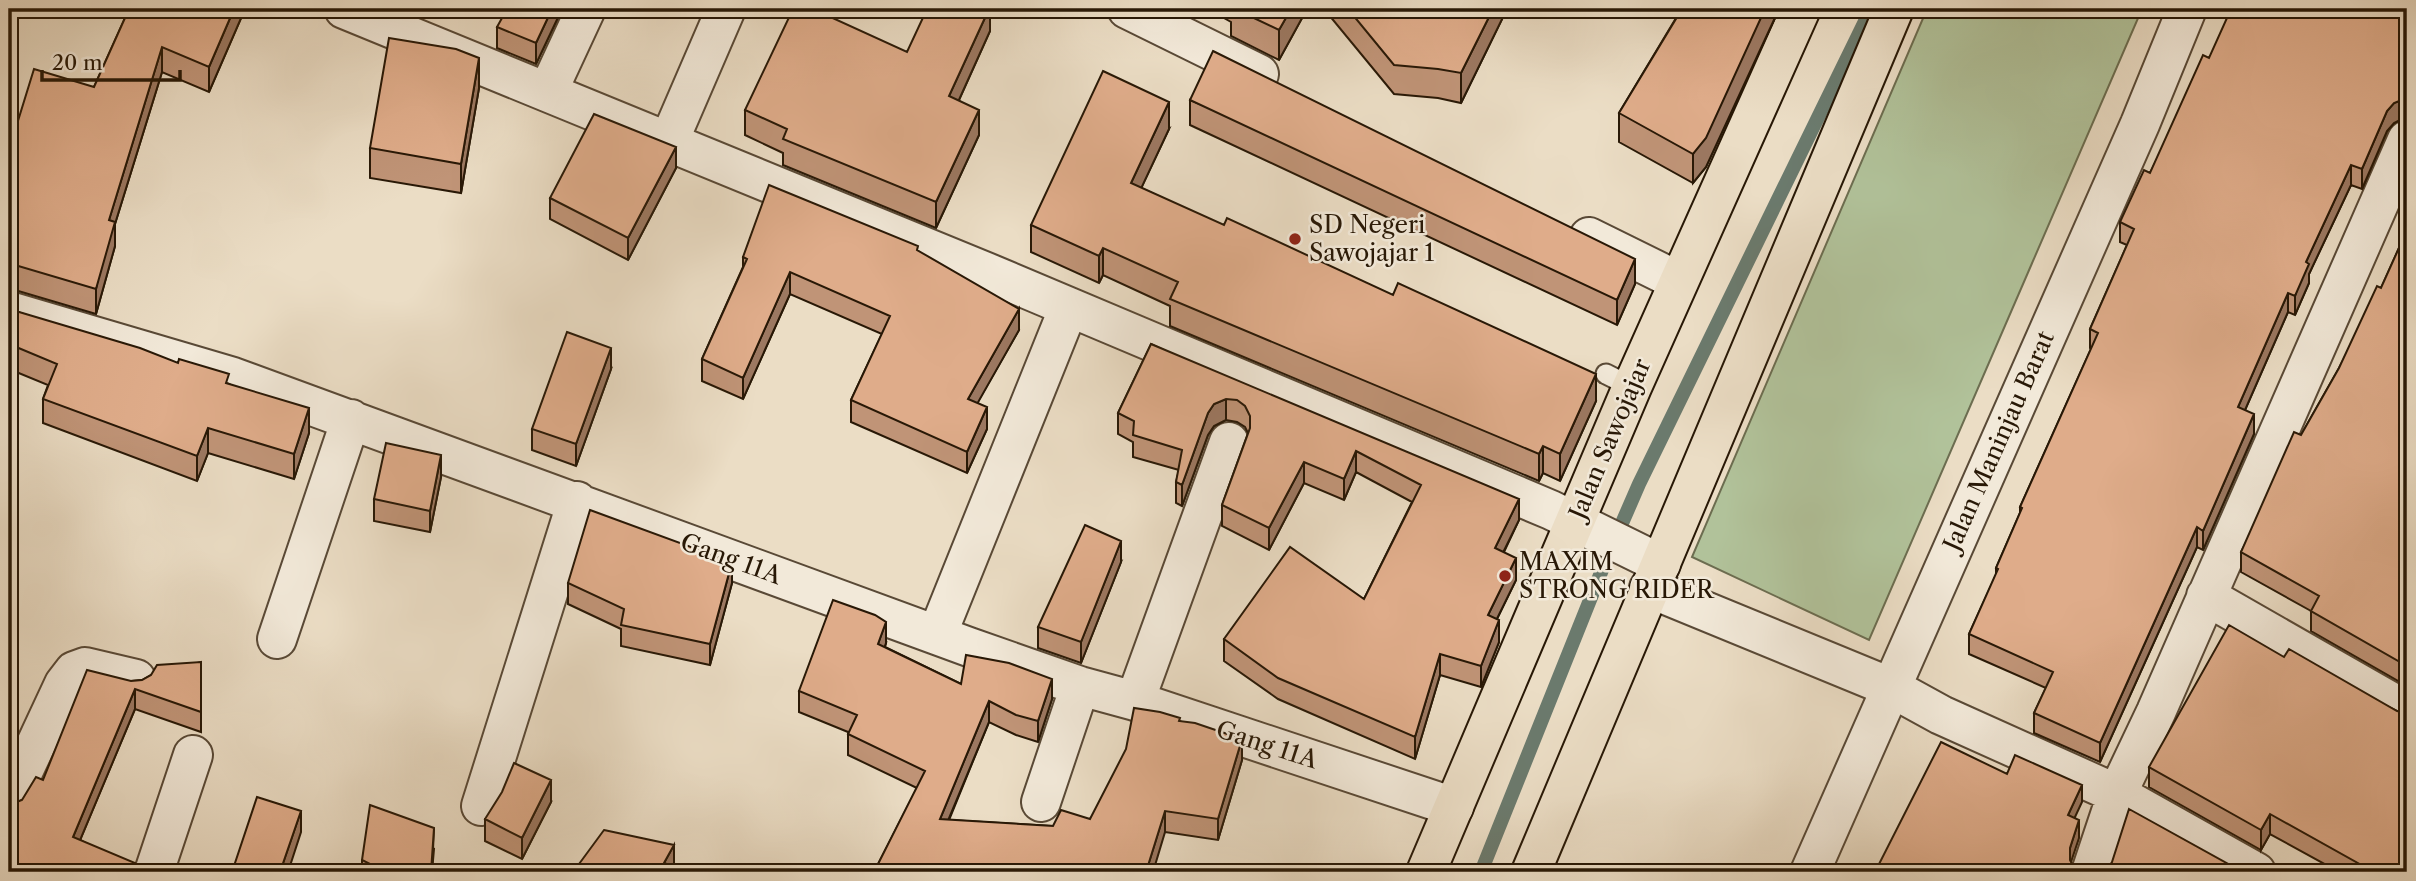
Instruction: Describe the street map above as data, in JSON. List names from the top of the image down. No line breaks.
{"streets":{"main road":["Jalan Sawojajar"],"street":["Jalan Maninjau Barat","Gang 11A"]},"crossings":[["Jalan Sawojajar","Gang 11A"]],"places":["SD Negeri Sawojajar 1","MAXIM STRONG RIDER"],"scale_bar":"20 m"}
